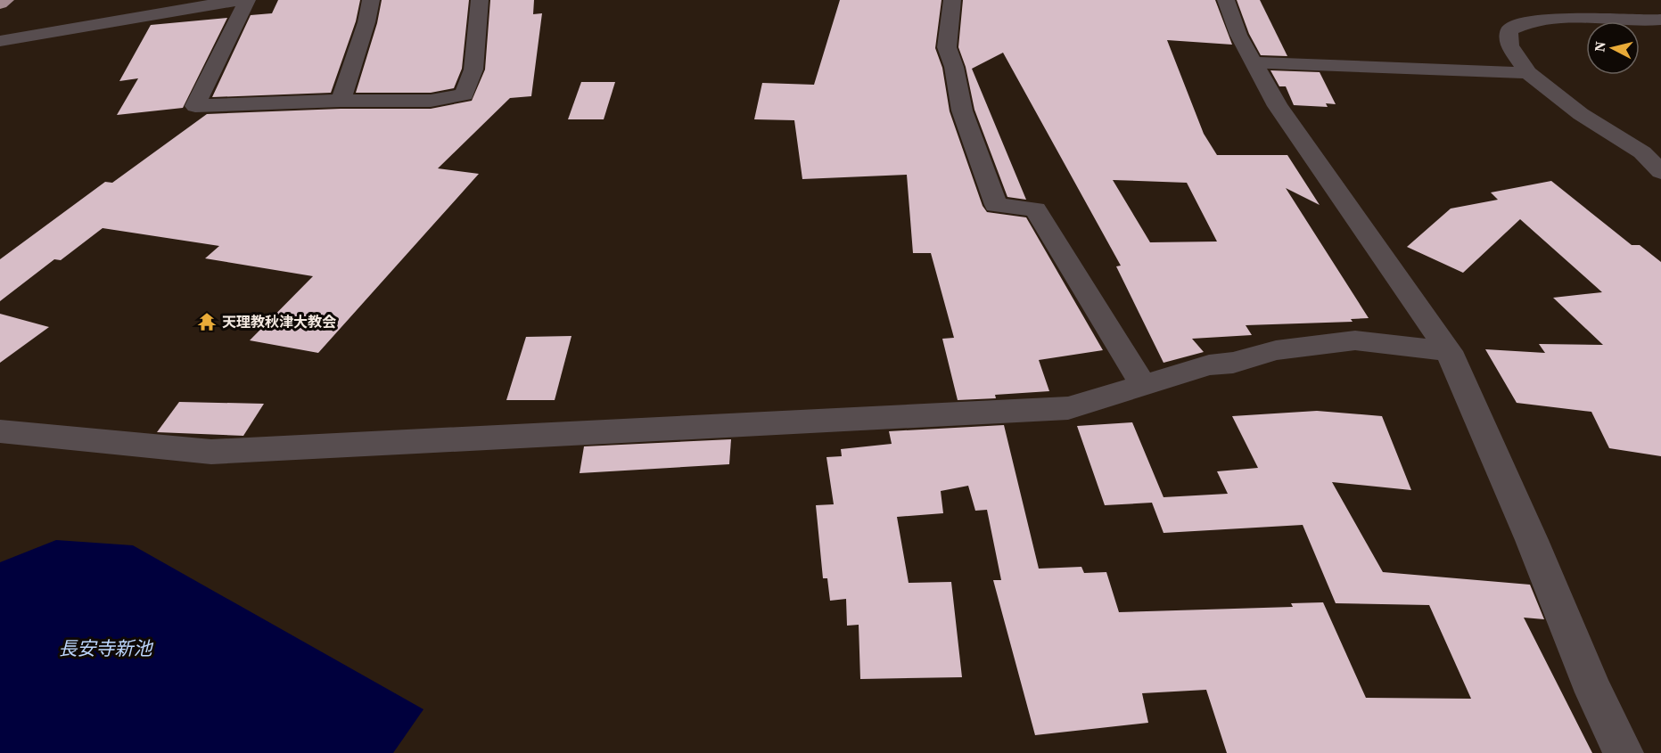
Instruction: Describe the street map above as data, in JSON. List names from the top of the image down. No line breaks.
{"water":["長安寺新池"],"places":{"temple":["天理教秋津大教会"]},"north":"left"}
